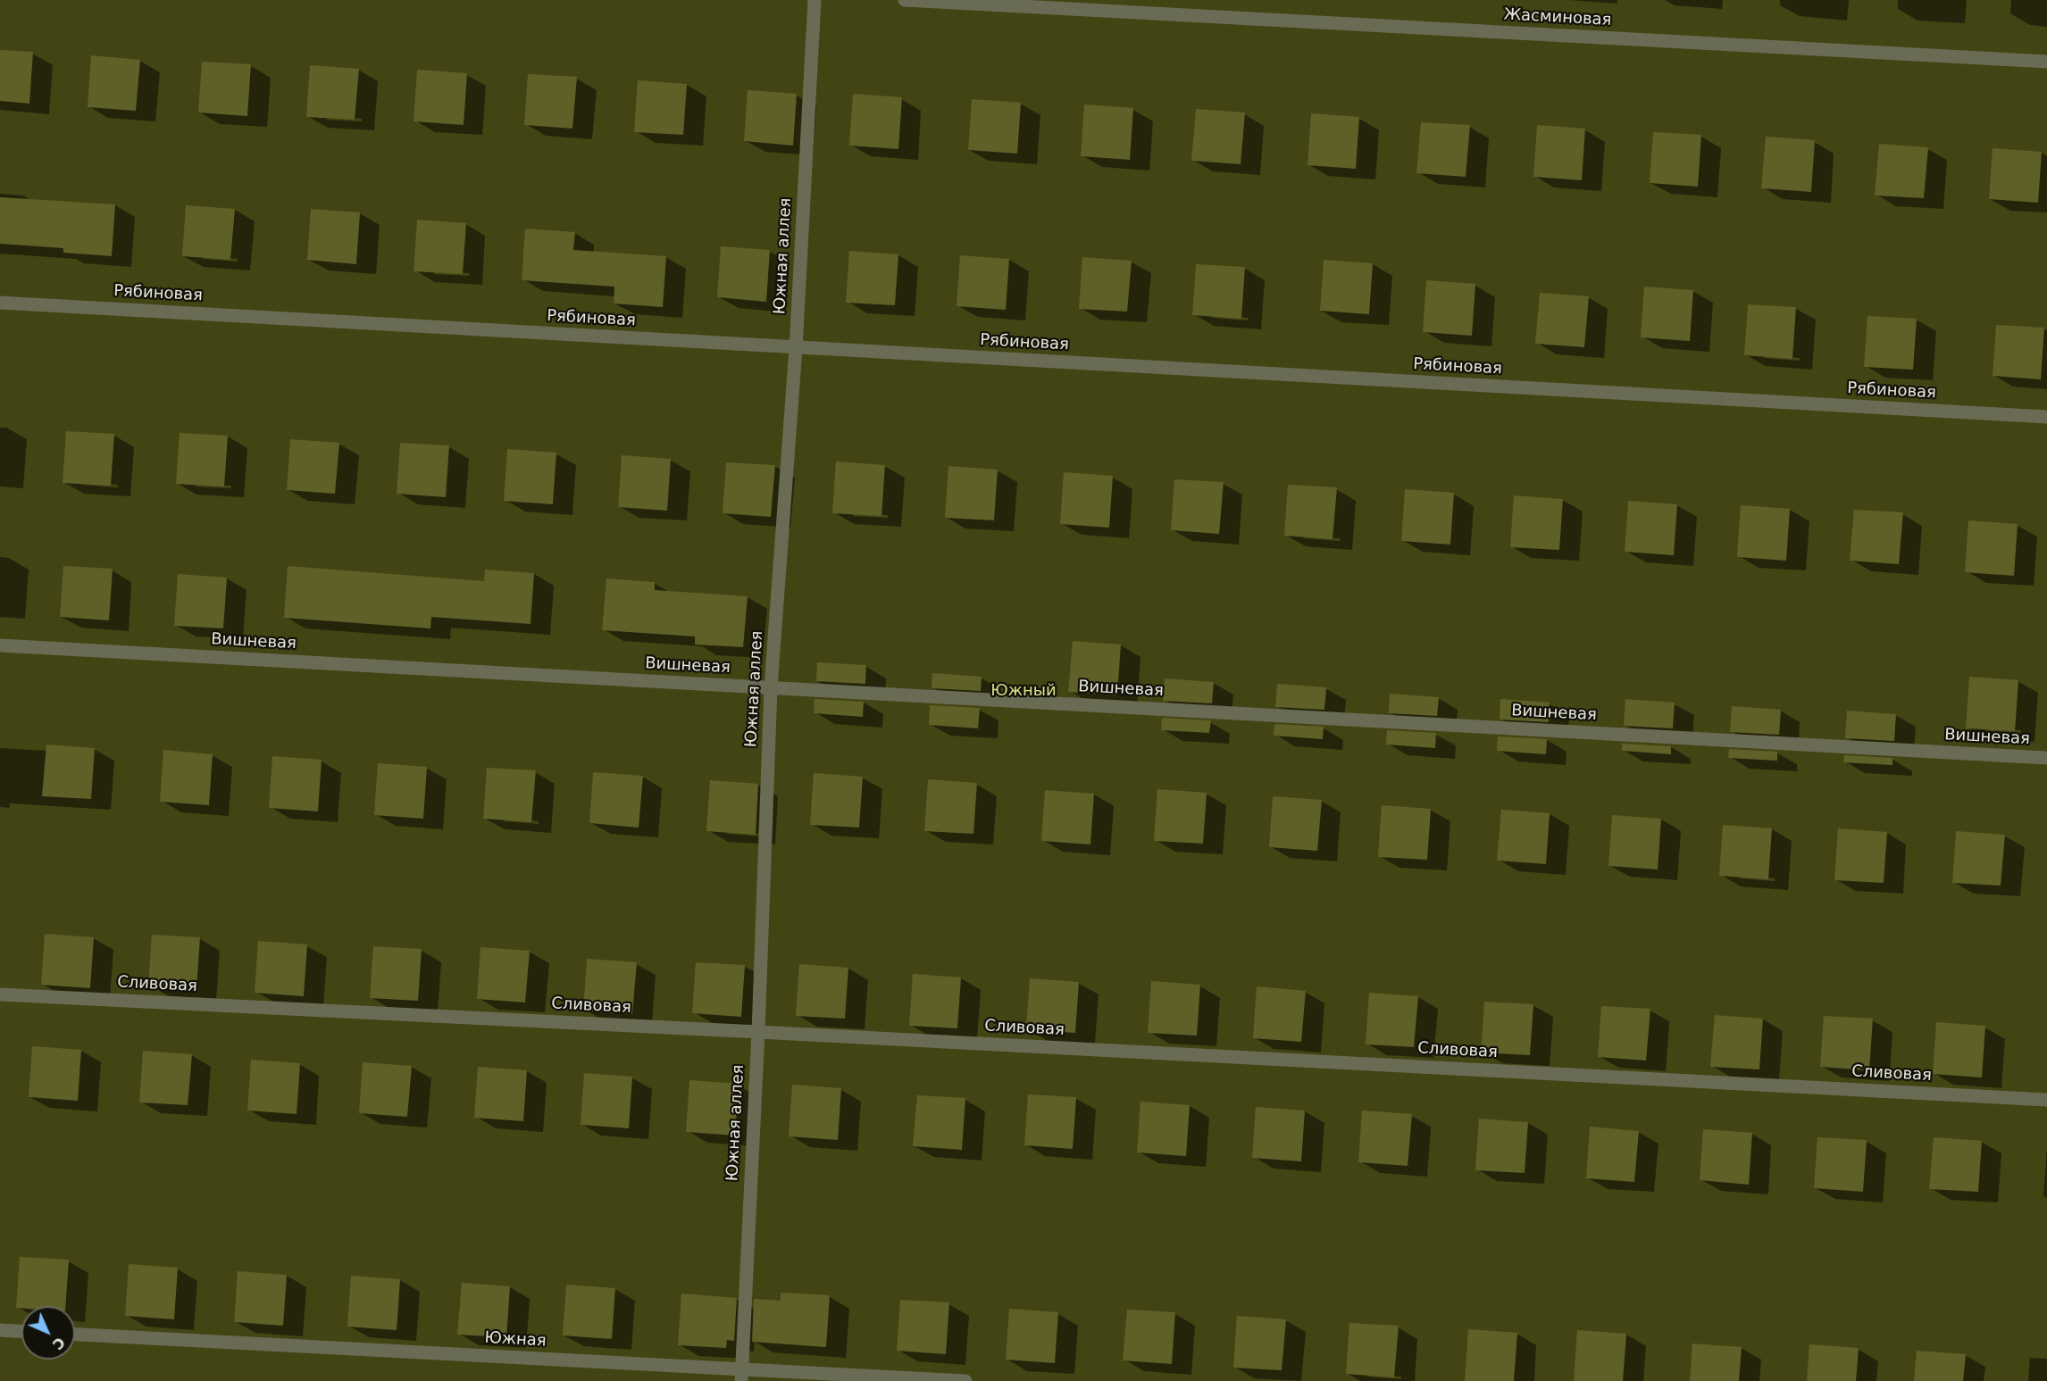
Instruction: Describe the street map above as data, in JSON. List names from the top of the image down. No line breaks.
{"streets":{"street":["Жасминовая","Южная аллея","Рябиновая","Вишневая","Сливовая","Южная"]},"crossings":[["Южная аллея","Рябиновая"],["Южная аллея","Вишневая"],["Южная аллея","Сливовая"],["Южная аллея","Южная"]],"parks":["Южный"],"north":"bottom right"}
